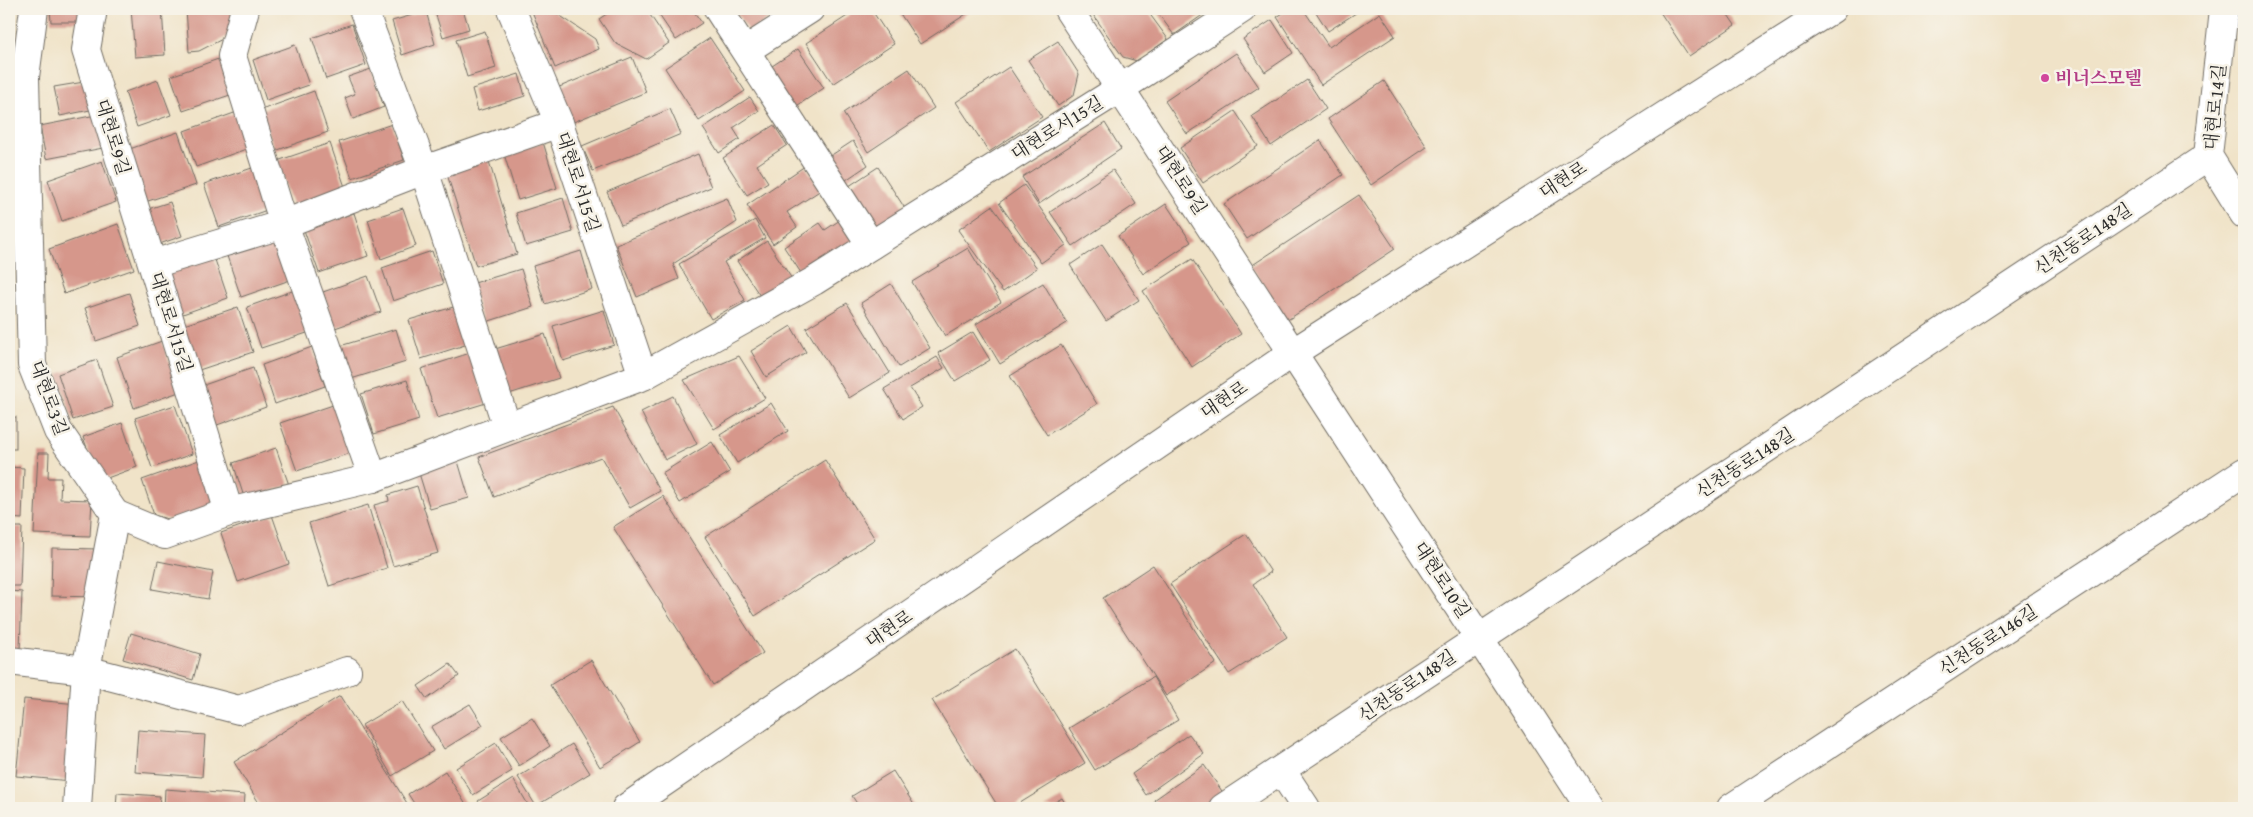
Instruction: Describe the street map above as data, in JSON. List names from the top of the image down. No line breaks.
{"streets":{"street":["대현로14길","대현로서15길","대현로9길","대현로","신천동로148길","대현로3길","대현로10길","신천동로146길"]},"crossings":[["대현로14길","신천동로148길"],["대현로서15길","대현로9길"],["대현로서15길","대현로3길"],["대현로9길","대현로"],["대현로9길","대현로10길"],["대현로","대현로10길"],["신천동로148길","대현로10길"]],"places":["비너스모텔"]}
